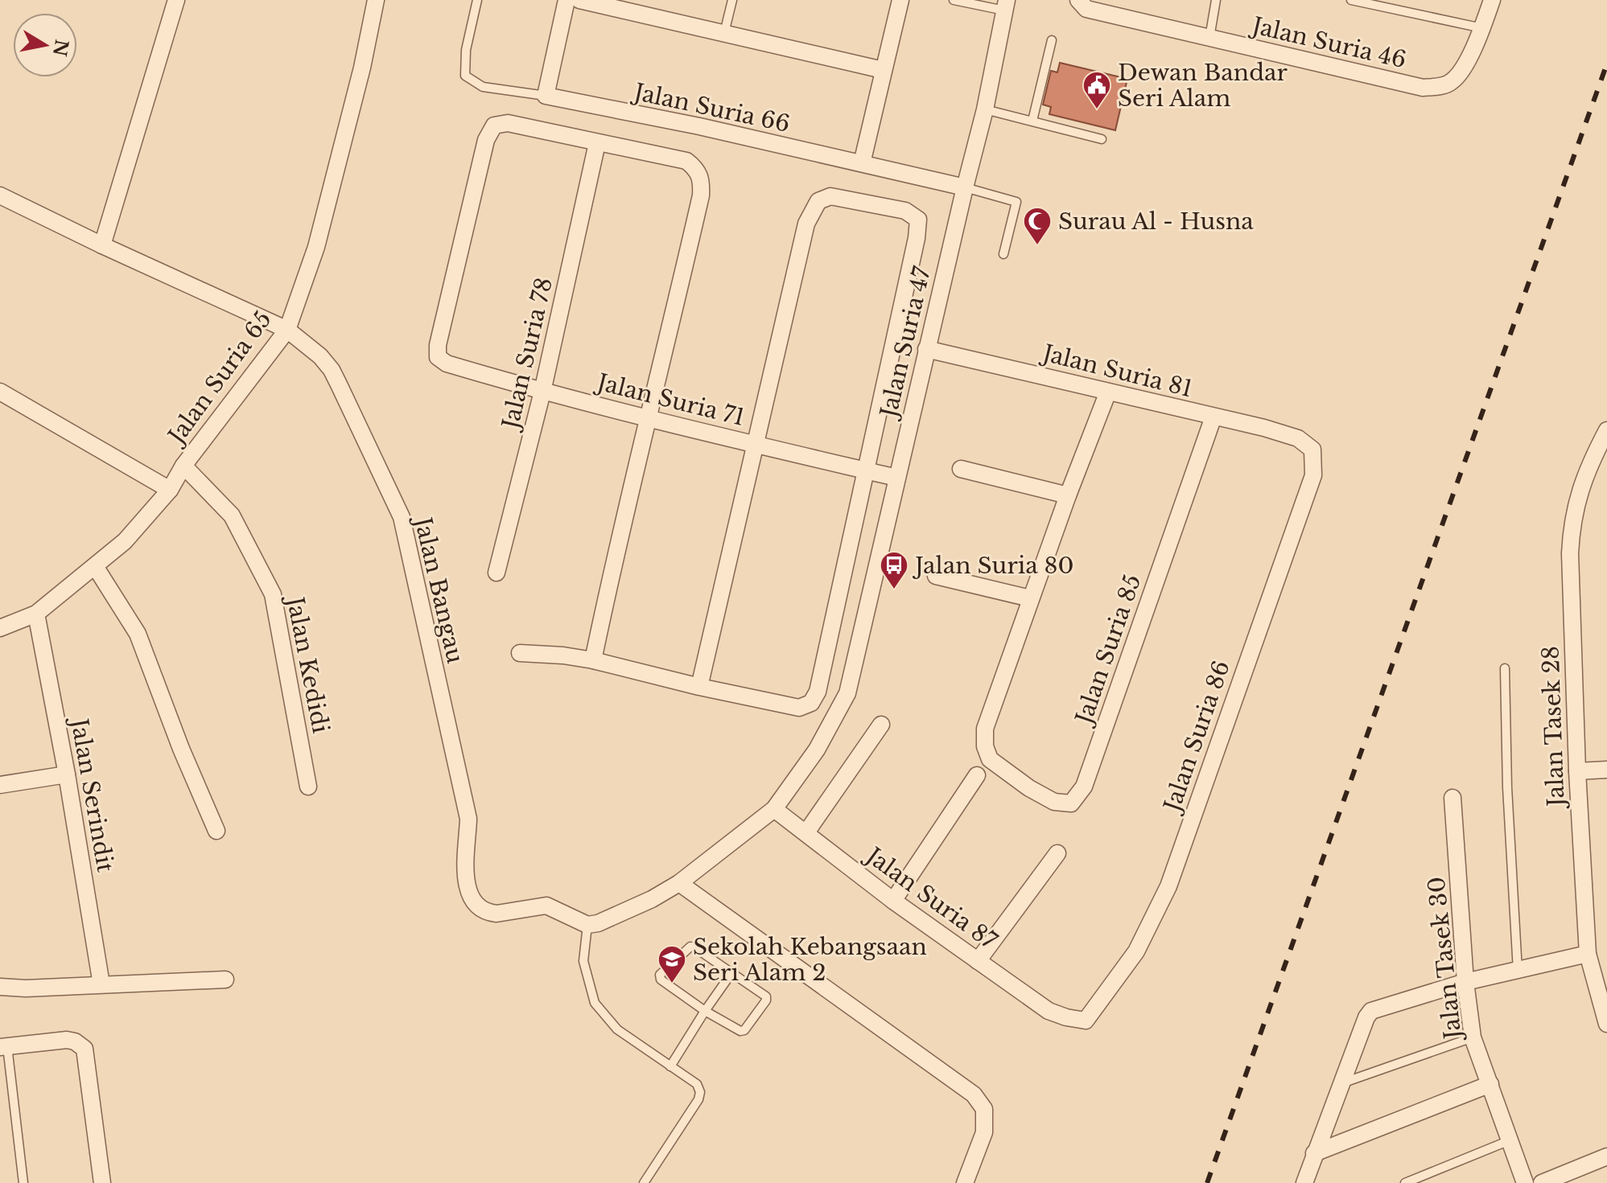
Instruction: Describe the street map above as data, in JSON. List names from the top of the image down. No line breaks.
{"streets":{"street":["Jalan Suria 46","Jalan Suria 66","Jalan Suria 47","Jalan Suria 78","Jalan Suria 81","Jalan Suria 65","Jalan Suria 71","Jalan Bangau","Jalan Suria 85","Jalan Kedidi","Jalan Tasek 28","Jalan Suria 86","Jalan Serindit","Jalan Suria 87","Jalan Tasek 30"]},"crossings":[["Jalan Suria 66","Jalan Suria 47"],["Jalan Suria 47","Jalan Suria 81"],["Jalan Suria 47","Jalan Suria 71"],["Jalan Suria 47","Jalan Bangau"],["Jalan Suria 47","Jalan Suria 87"],["Jalan Suria 78","Jalan Suria 71"],["Jalan Suria 81","Jalan Suria 85"],["Jalan Suria 81","Jalan Suria 86"],["Jalan Suria 65","Jalan Bangau"],["Jalan Suria 65","Jalan Kedidi"],["Jalan Suria 65","Jalan Serindit"],["Jalan Suria 86","Jalan Suria 87"]],"places":{"public building":["Dewan Bandar Seri Alam"],"mosque":["Surau Al - Husna"],"bus stop":["Jalan Suria 80"],"school or university":["Sekolah Kebangsaan Seri Alam 2"]},"north":"right"}
